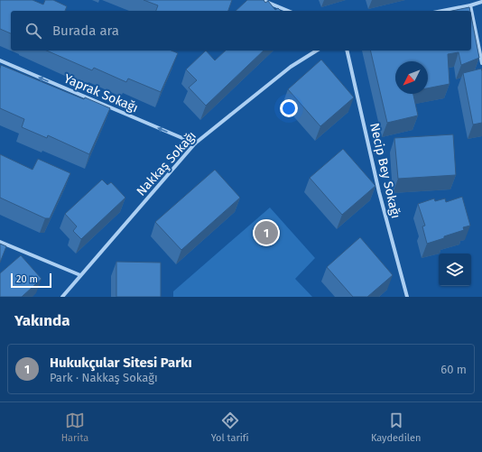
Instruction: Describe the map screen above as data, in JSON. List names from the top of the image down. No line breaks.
{"streets":{"street":["Yaprak Sokağı","Nakkaş Sokağı","Necip Bey Sokağı"]},"crossings":[["Yaprak Sokağı","Nakkaş Sokağı"]],"one_way":["Yaprak Sokağı"],"scale_bar":"20 m","north":"bottom left","page":{"search":"Burada ara","pins":"1","scale":"20 m","heading":"Yakında","list":[{"mark":"1","name":"Hukukçular Sitesi Parkı","note":"Park · Nakkaş Sokağı","value":"60 m"}],"nav":["Harita","Yol tarifi","Kaydedilen"]}}
